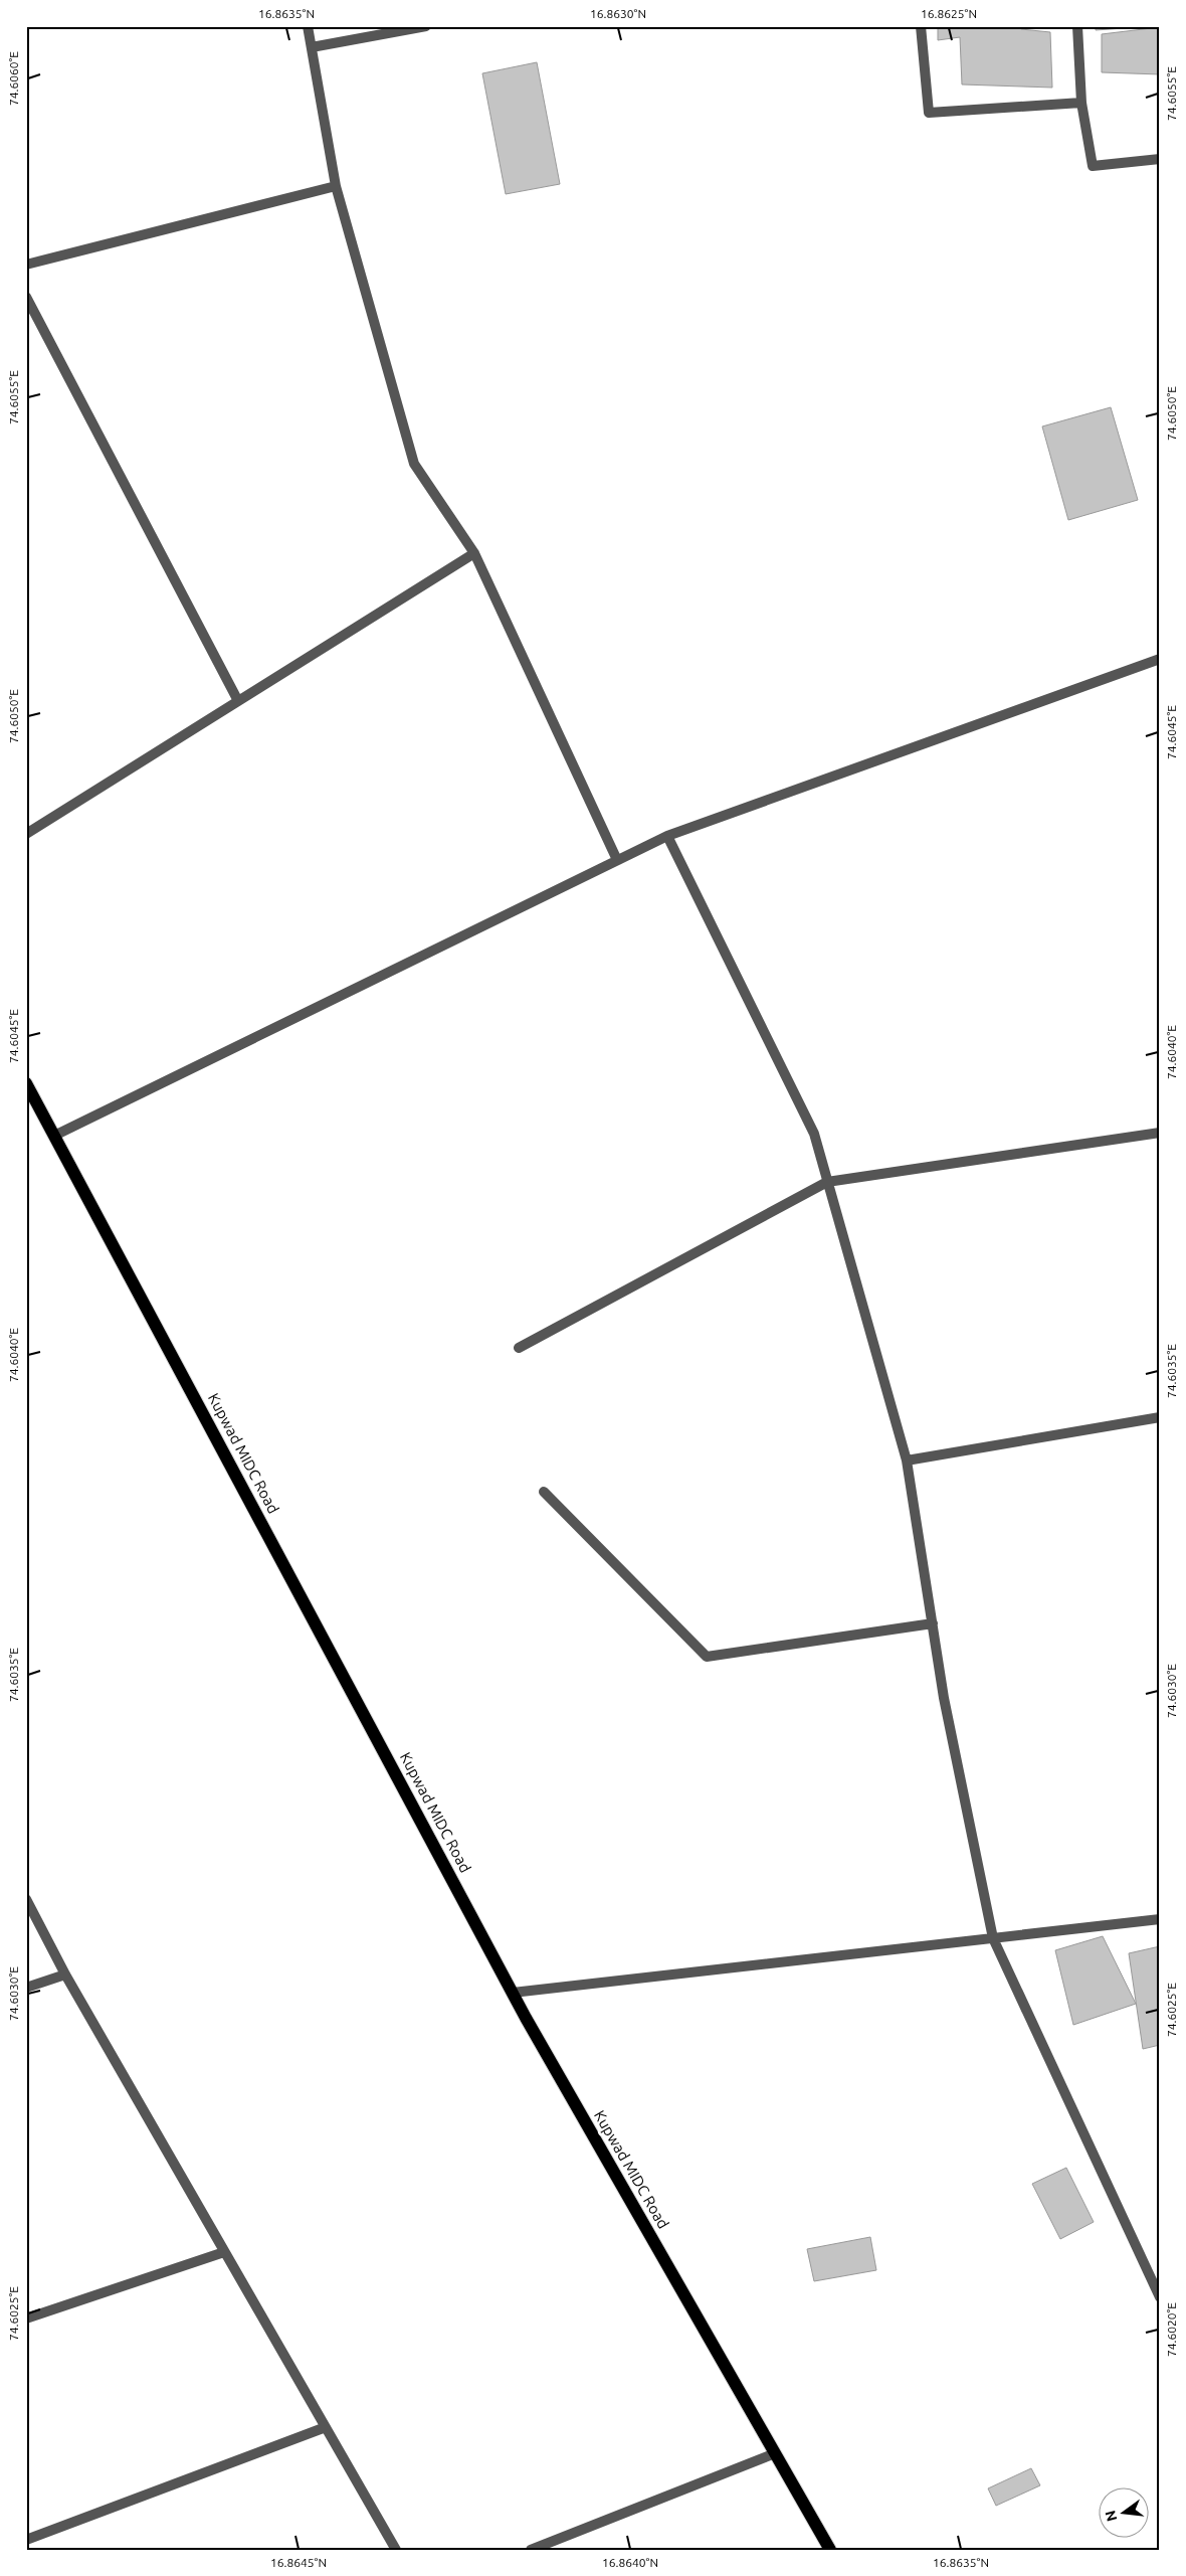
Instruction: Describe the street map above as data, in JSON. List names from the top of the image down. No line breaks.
{"streets":{"main road":["Kupwad MIDC Road"]},"north":"left","coordinates":["16.8635°N","16.8630°N","16.8625°N","74.6060°E","74.6055°E","74.6050°E","74.6045°E","74.6040°E","74.6035°E","74.6030°E","74.6025°E","74.6020°E","16.8645°N","16.8640°N"]}
